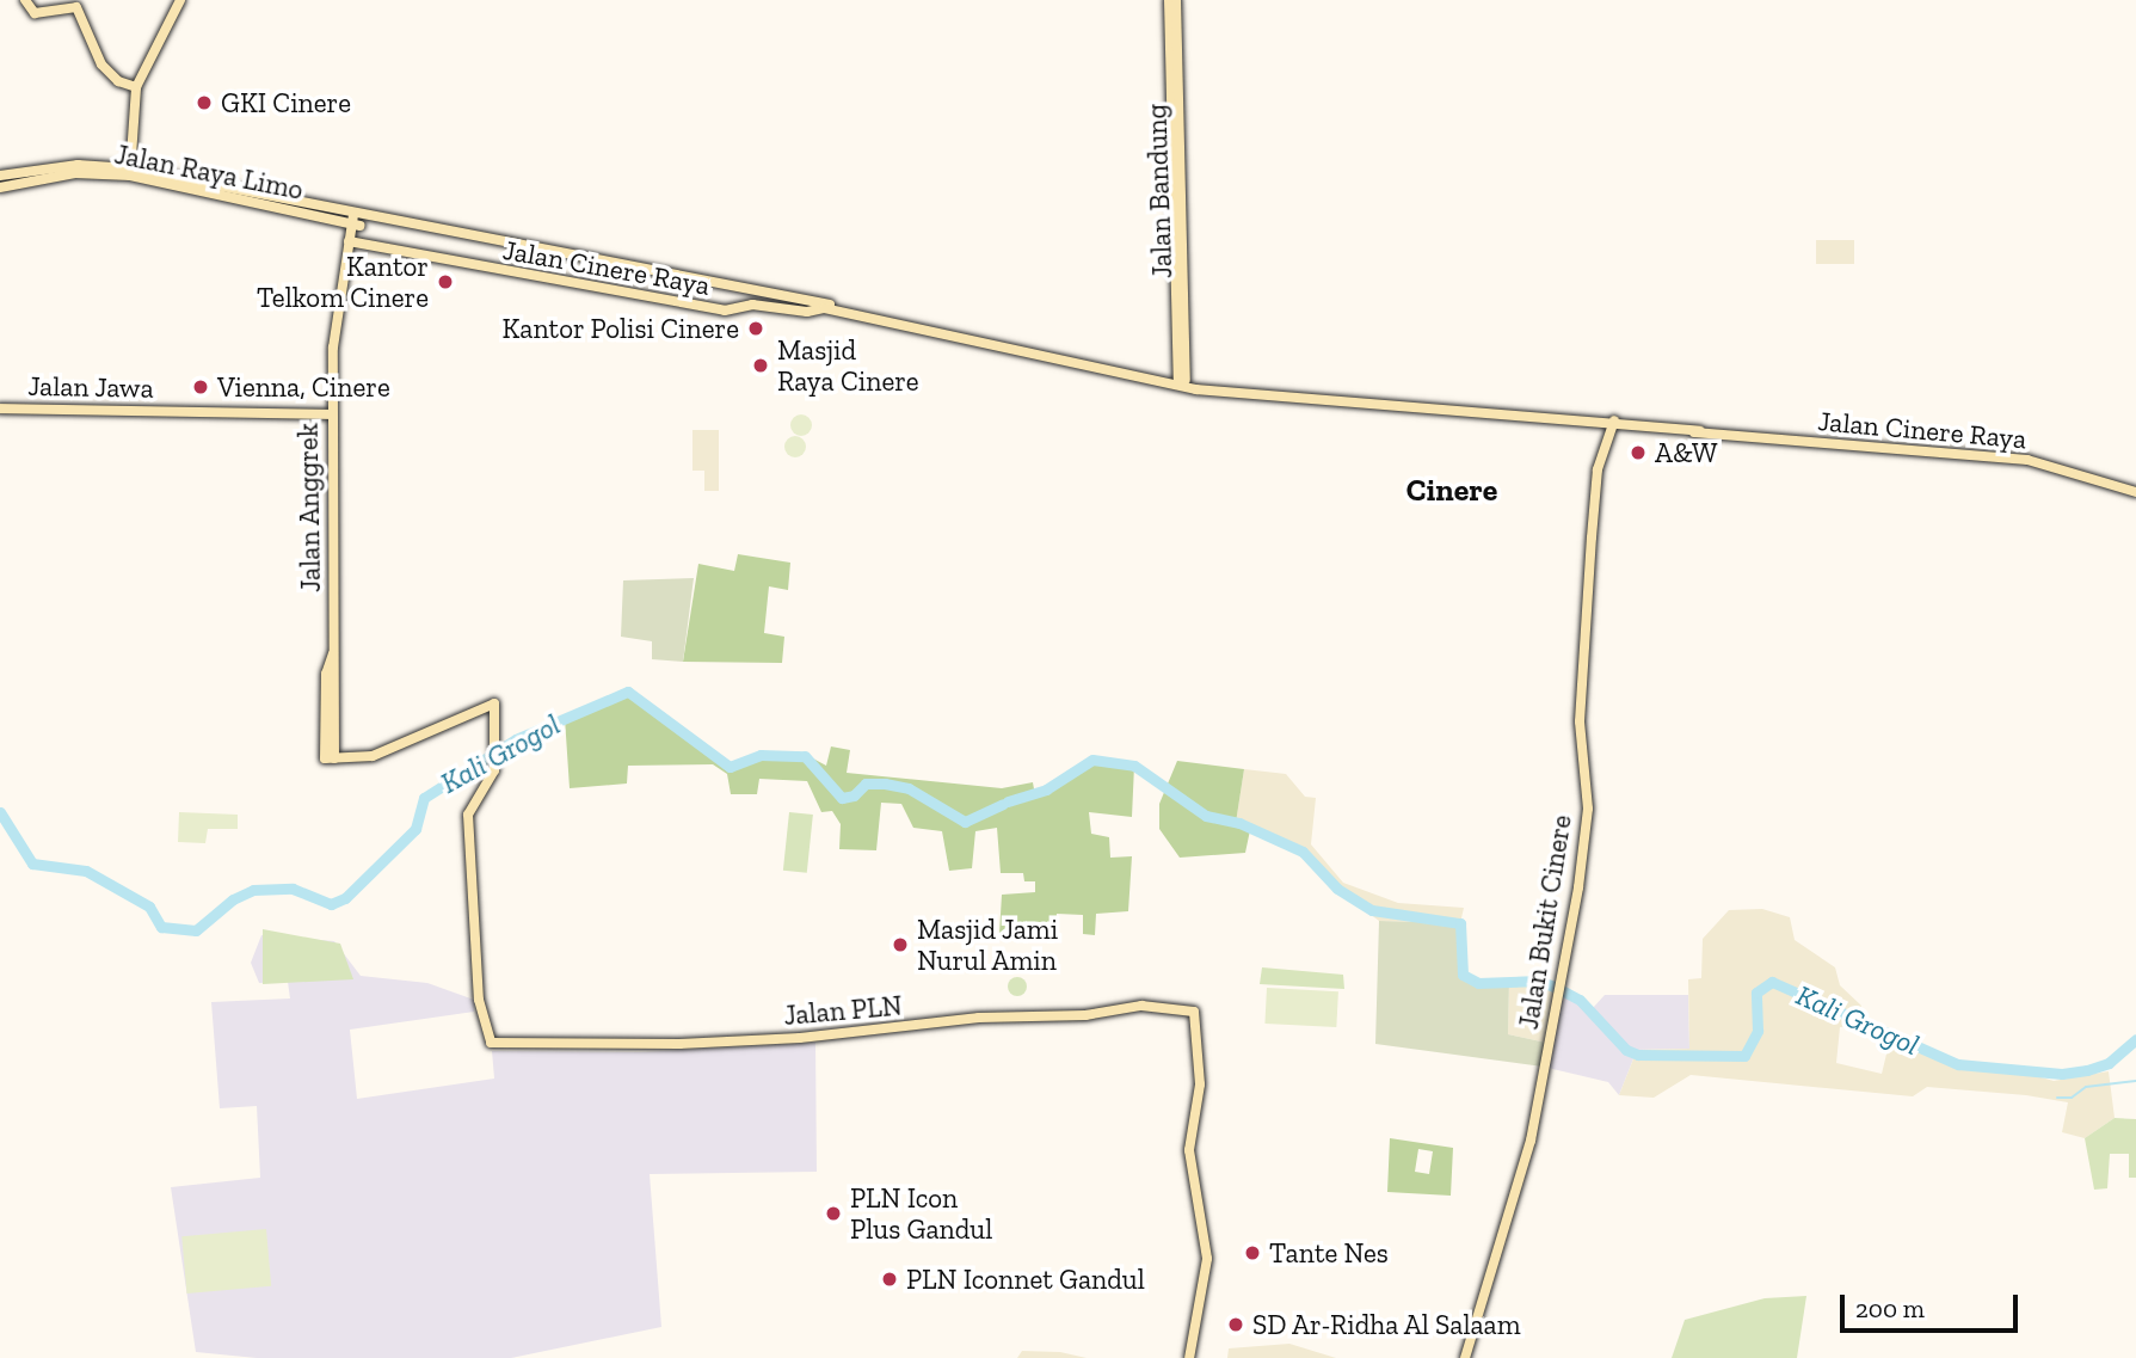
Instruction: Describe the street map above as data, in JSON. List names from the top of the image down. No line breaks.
{"streets":{"main road":["Jalan Raya Limo","Jalan Bandung","Jalan Cinere Raya","Jalan Jawa","Jalan Anggrek","Jalan Bukit Cinere","Jalan PLN"]},"crossings":[["Jalan Raya Limo","Jalan Cinere Raya"],["Jalan Raya Limo","Jalan Anggrek"],["Jalan Bandung","Jalan Cinere Raya"],["Jalan Cinere Raya","Jalan Anggrek"],["Jalan Cinere Raya","Jalan Bukit Cinere"],["Jalan Jawa","Jalan Anggrek"],["Jalan Anggrek","Jalan PLN"]],"districts":["Cinere"],"water":["Kali Grogol"],"places":["GKI Cinere","Kantor Telkom Cinere","Kantor Polisi Cinere","Masjid Raya Cinere","Vienna, Cinere","A&W","Masjid Jami Nurul Amin","PLN Icon Plus Gandul","Tante Nes","PLN Iconnet Gandul","SD Ar-Ridha Al Salaam"],"scale_bar":"200 m"}
